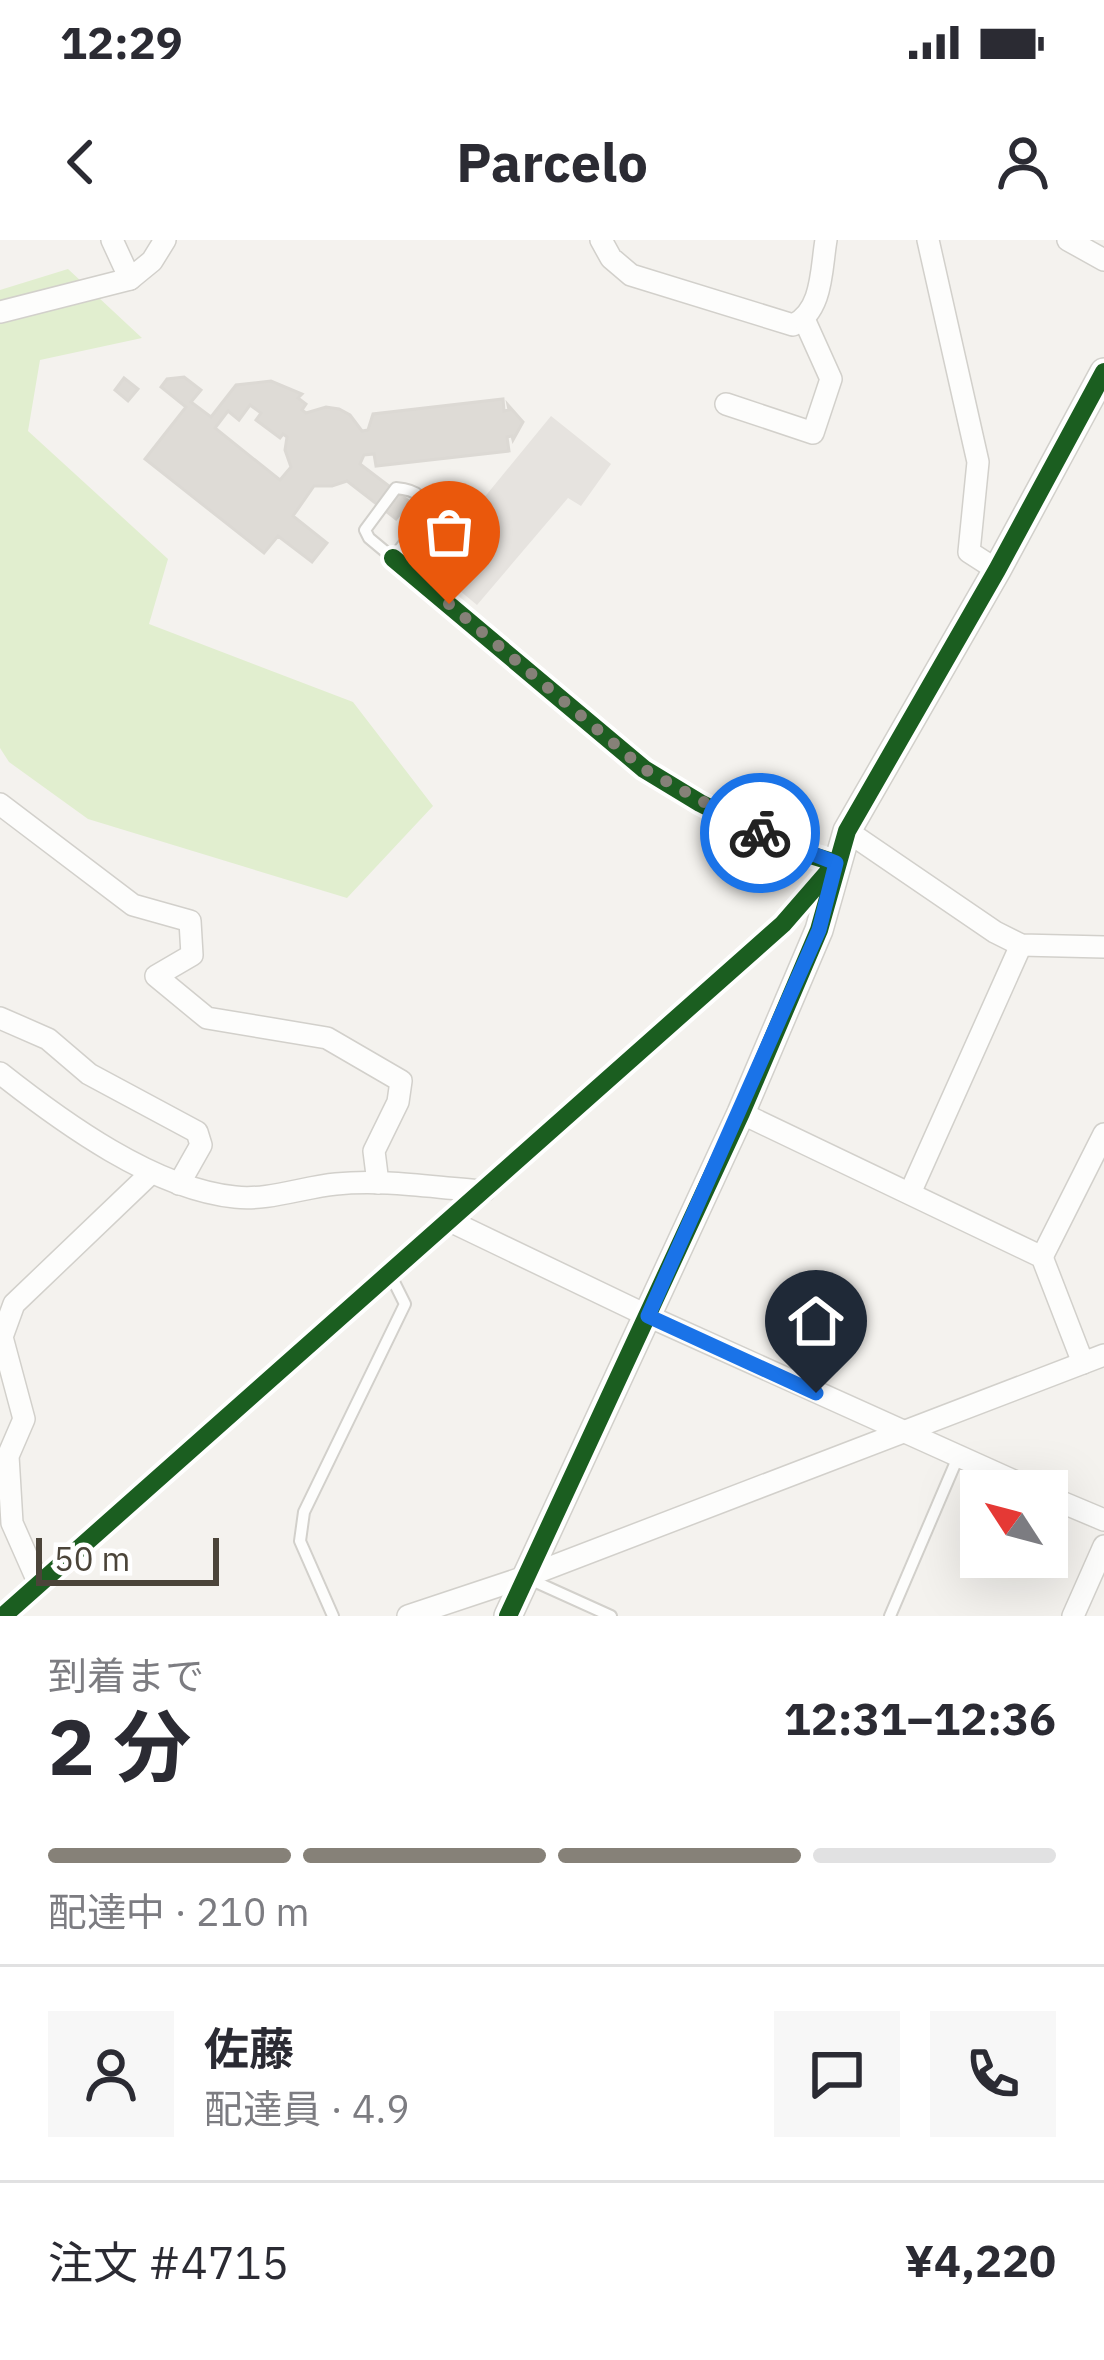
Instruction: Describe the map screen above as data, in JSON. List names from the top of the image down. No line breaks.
{"scale_bar":"50 m","north":"top left","page":{"status":"12:29","header":"Parcelo","scale":"50 m","heading":["2 分","到着まで","12:31–12:36"],"panel":["佐藤","配達員 · 4.9","注文 #4715","¥4,220"],"bar":"配達中 · 210 m"}}
